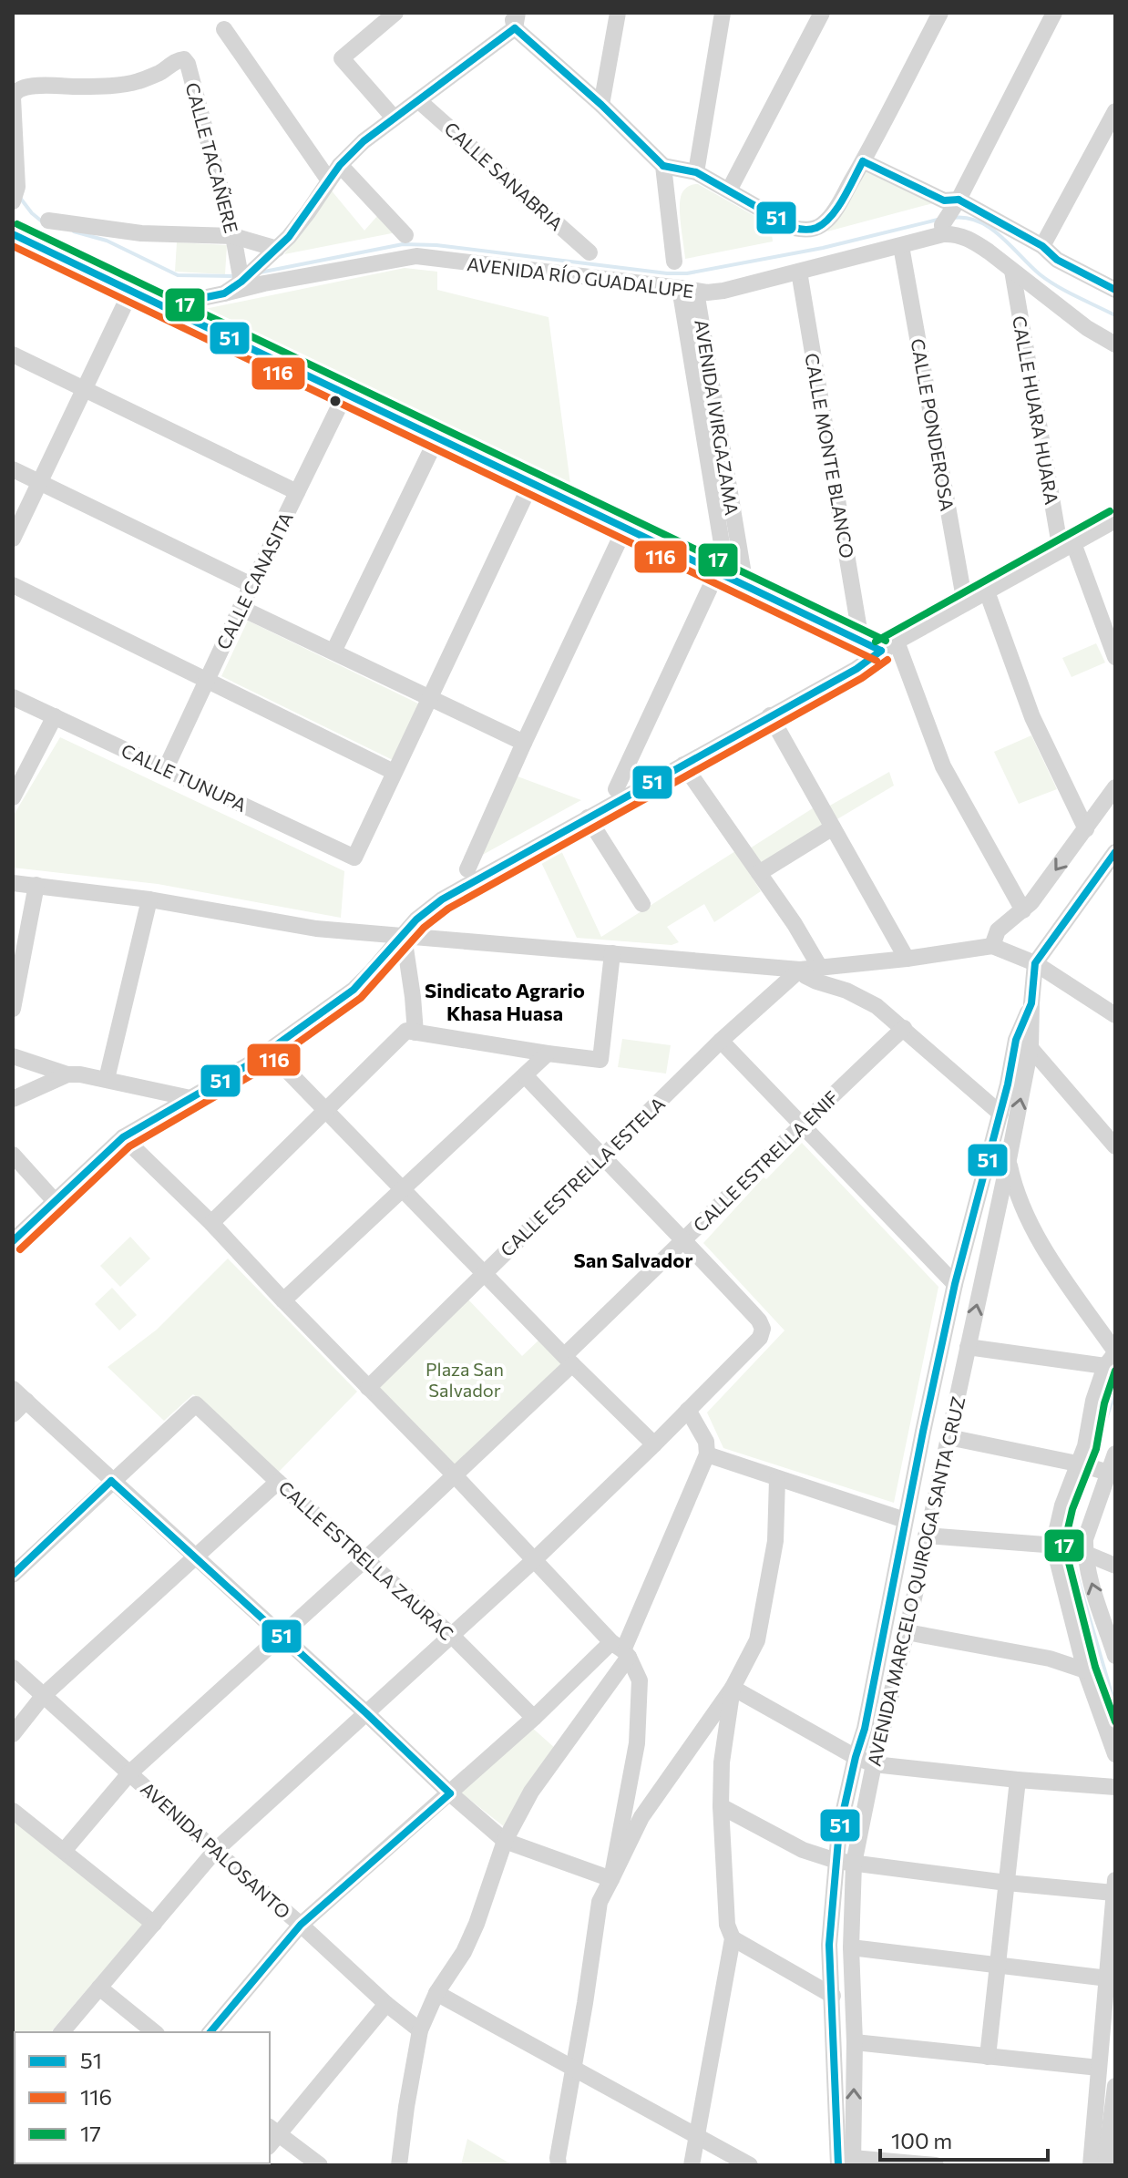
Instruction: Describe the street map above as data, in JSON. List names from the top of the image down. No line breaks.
{"streets":{"street":["CALLE TACAÑERE","CALLE SANABRIA","AVENIDA RÍO GUADALUPE","CALLE HUARA HUARA","AVENIDA IVIRGAZAMA","CALLE PONDEROSA","CALLE MONTE BLANCO","CALLE CANASITA","CALLE TUNUPA","CALLE ESTRELLA ENIF","CALLE ESTRELLA ESTELA","CALLE ESTRELLA ZAURAC","AVENIDA MARCELO QUIROGA SANTA CRUZ","AVENIDA PALOSANTO"]},"crossings":[["AVENIDA RÍO GUADALUPE","AVENIDA IVIRGAZAMA"],["AVENIDA RÍO GUADALUPE","CALLE PONDEROSA"],["AVENIDA RÍO GUADALUPE","CALLE MONTE BLANCO"],["CALLE CANASITA","CALLE TUNUPA"],["CALLE ESTRELLA ENIF","CALLE ESTRELLA ZAURAC"],["CALLE ESTRELLA ENIF","AVENIDA PALOSANTO"]],"districts":["Sindicato Agrario Khasa Huasa","San Salvador"],"parks":["Plaza San Salvador"],"lines":["transit line 51","transit line 17","transit line 116"],"legend":["51","116","17"],"scale_bar":"100 m"}
